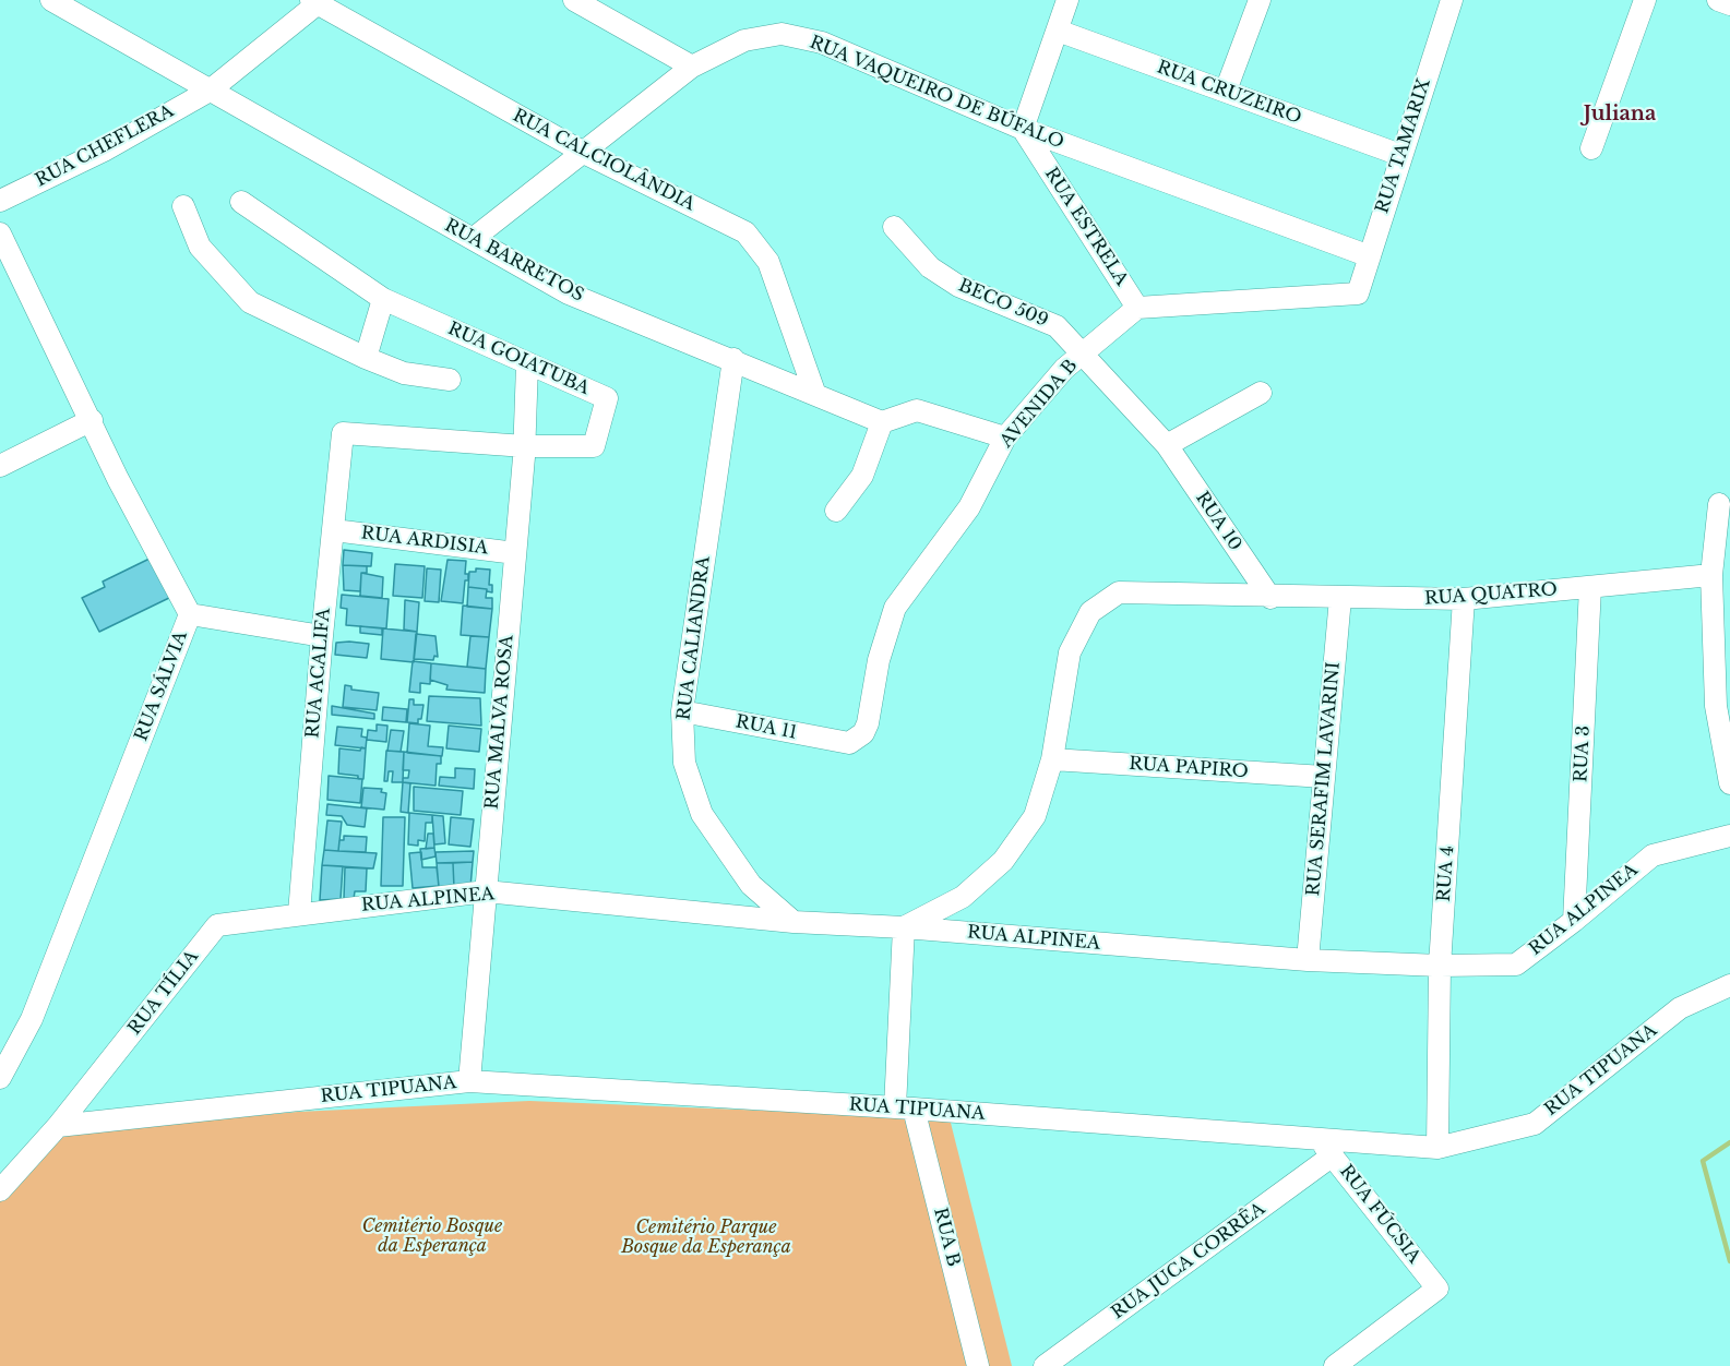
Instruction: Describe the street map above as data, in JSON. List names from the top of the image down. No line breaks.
{"streets":{"street":["RUA VAQUEIRO DE BÚFALO","RUA CRUZEIRO","RUA CHEFLERA","RUA TAMARIX","RUA CALCIOLÂNDIA","RUA ESTRELA","RUA BARRETOS","BECO 509","RUA GOIATUBA","AVENIDA B","RUA 10","RUA ARDISIA","RUA QUATRO","RUA CALIANDRA","RUA ACALIFA","RUA SÁLVIA","RUA MALVA ROSA","RUA 11","RUA 3","RUA PAPIRO","RUA SERAFIM LAVARINI","RUA 4","RUA ALPINEA","RUA TÍLIA","RUA TIPUANA","RUA FÚCSIA","RUA B","RUA JUCA CORRÊA"]},"crossings":[["RUA VAQUEIRO DE BÚFALO","RUA TAMARIX"],["RUA VAQUEIRO DE BÚFALO","RUA CALCIOLÂNDIA"],["RUA VAQUEIRO DE BÚFALO","RUA ESTRELA"],["RUA VAQUEIRO DE BÚFALO","RUA BARRETOS"],["RUA CRUZEIRO","RUA TAMARIX"],["RUA CHEFLERA","RUA CALCIOLÂNDIA"],["RUA CHEFLERA","RUA BARRETOS"],["RUA TAMARIX","RUA ESTRELA"],["RUA TAMARIX","AVENIDA B"],["RUA CALCIOLÂNDIA","RUA BARRETOS"],["RUA ESTRELA","AVENIDA B"],["RUA BARRETOS","RUA CALIANDRA"],["BECO 509","AVENIDA B"],["BECO 509","RUA 10"],["RUA GOIATUBA","RUA ACALIFA"],["RUA GOIATUBA","RUA MALVA ROSA"],["AVENIDA B","RUA 10"],["AVENIDA B","RUA 11"],["RUA 10","RUA QUATRO"],["RUA ARDISIA","RUA ACALIFA"],["RUA ARDISIA","RUA MALVA ROSA"],["RUA QUATRO","RUA 3"],["RUA QUATRO","RUA SERAFIM LAVARINI"],["RUA QUATRO","RUA 4"],["RUA CALIANDRA","RUA 11"],["RUA CALIANDRA","RUA ALPINEA"],["RUA ACALIFA","RUA ALPINEA"],["RUA ACALIFA","RUA TÍLIA"],["RUA MALVA ROSA","RUA ALPINEA"],["RUA MALVA ROSA","RUA TIPUANA"],["RUA 3","RUA ALPINEA"],["RUA PAPIRO","RUA SERAFIM LAVARINI"],["RUA SERAFIM LAVARINI","RUA ALPINEA"],["RUA 4","RUA ALPINEA"],["RUA 4","RUA TIPUANA"],["RUA ALPINEA","RUA TÍLIA"],["RUA ALPINEA","RUA B"],["RUA TÍLIA","RUA TIPUANA"],["RUA TIPUANA","RUA FÚCSIA"],["RUA TIPUANA","RUA B"],["RUA TIPUANA","RUA JUCA CORRÊA"],["RUA FÚCSIA","RUA JUCA CORRÊA"]],"districts":["Juliana"],"parks":["Cemitério Bosque da Esperança","Cemitério Parque Bosque da Esperança"]}
